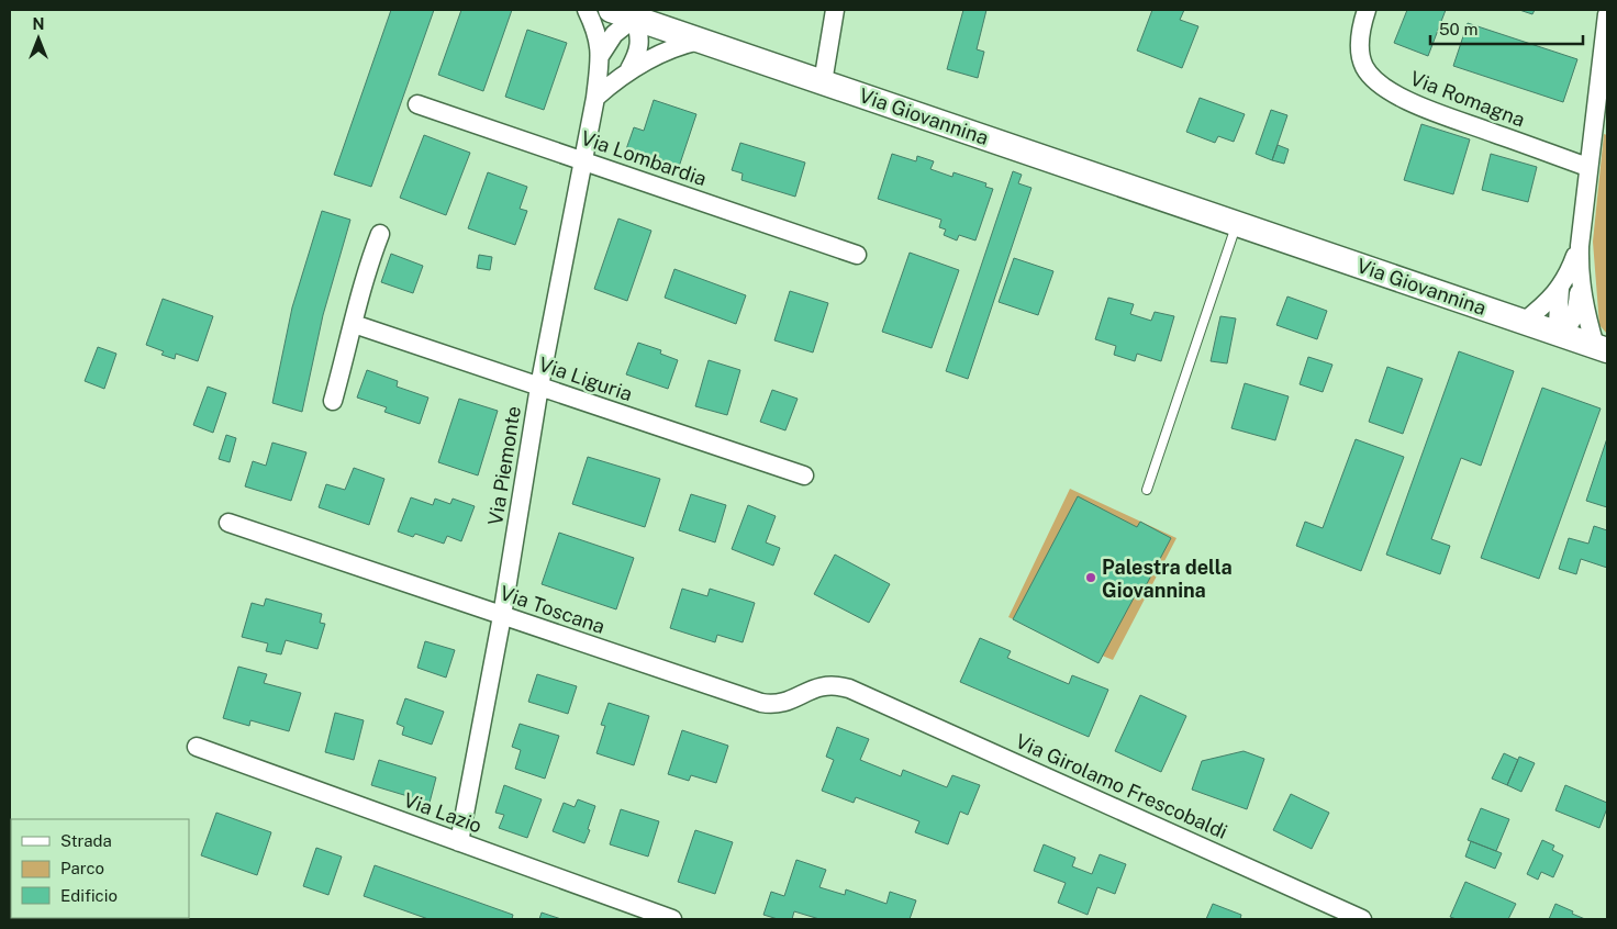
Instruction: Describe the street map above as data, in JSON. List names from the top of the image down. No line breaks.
{"streets":{"street":["Via Romagna","Via Giovannina","Via Lombardia","Via Liguria","Via Piemonte","Via Toscana","Via Girolamo Frescobaldi","Via Lazio"]},"crossings":[["Via Giovannina","Via Piemonte"],["Via Lombardia","Via Piemonte"],["Via Liguria","Via Piemonte"],["Via Piemonte","Via Toscana"],["Via Piemonte","Via Lazio"],["Via Toscana","Via Girolamo Frescobaldi"]],"places":["Palestra della Giovannina"],"legend":["Strada","Parco","Edificio"],"scale_bar":"50 m","north":"top"}
